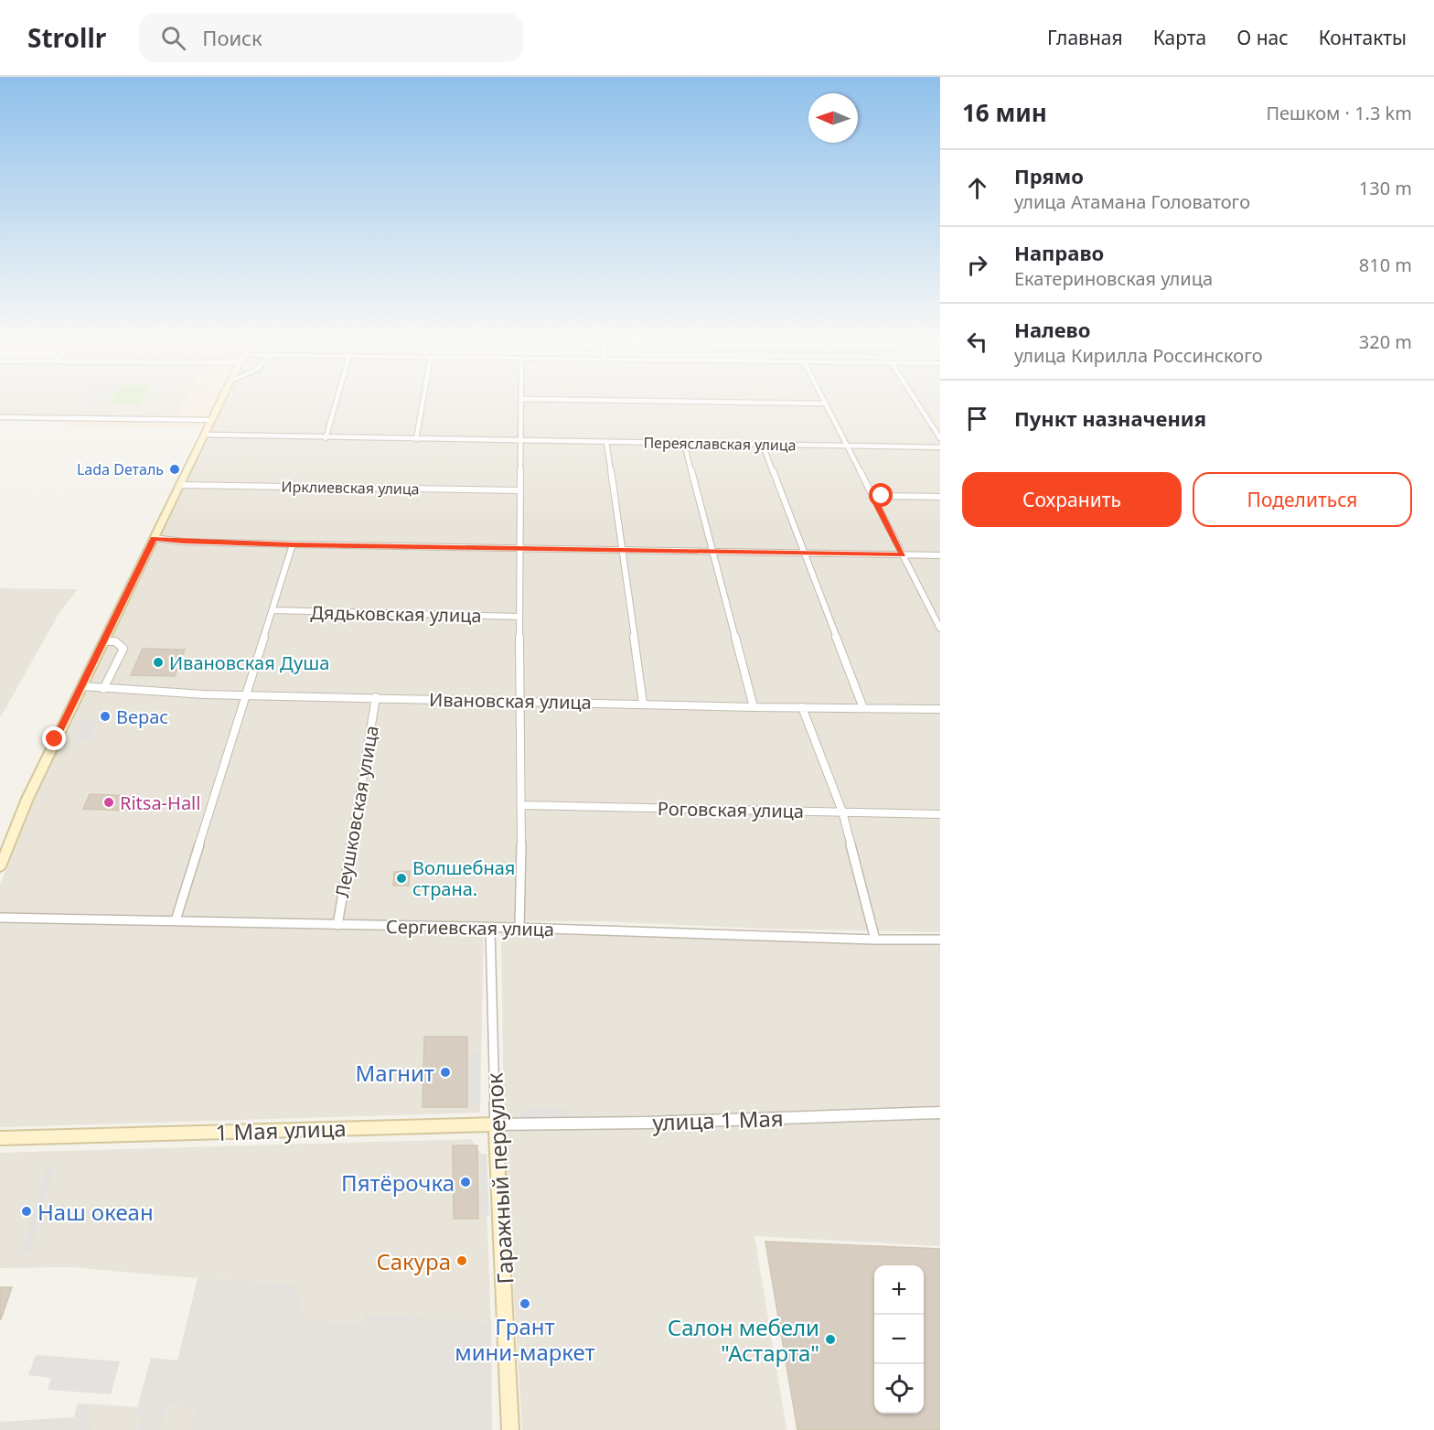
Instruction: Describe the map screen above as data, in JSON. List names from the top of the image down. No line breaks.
{"streets":{"main road":["1 Мая улица","Гаражный переулок"],"street":["Переяславская улица","Ирклиевская улица","Дядьковская улица","Ивановская улица","Роговская улица","Леушковская улица","Сергиевская улица","улица 1 Мая"]},"crossings":[["Ивановская улица","Леушковская улица"],["Леушковская улица","Сергиевская улица"],["Сергиевская улица","Гаражный переулок"],["улица 1 Мая","1 Мая улица"],["улица 1 Мая","Гаражный переулок"],["1 Мая улица","Гаражный переулок"]],"places":["Lada Dеталь","Ивановская Душа","Верас","Ritsa-Hall","Волшебная страна.","Магнит","Пятёрочка","Наш океан","Сакура","Грант мини-маркет","Салон мебели \"Астарта\""],"north":"left","page":{"header":"Strollr","search":"Поиск","nav":["Главная","Карта","О нас","Контакты"],"heading":["16 мин","Пешком · 1.3 km"],"list":[["Прямо","улица Атамана Головатого","130 m"],["Направо","Екатериновская улица","810 m"],["Налево","улица Кирилла Россинского","320 m"],"Пункт назначения"],"buttons":["Сохранить","Поделиться"],"map_buttons":["+","−"]}}
